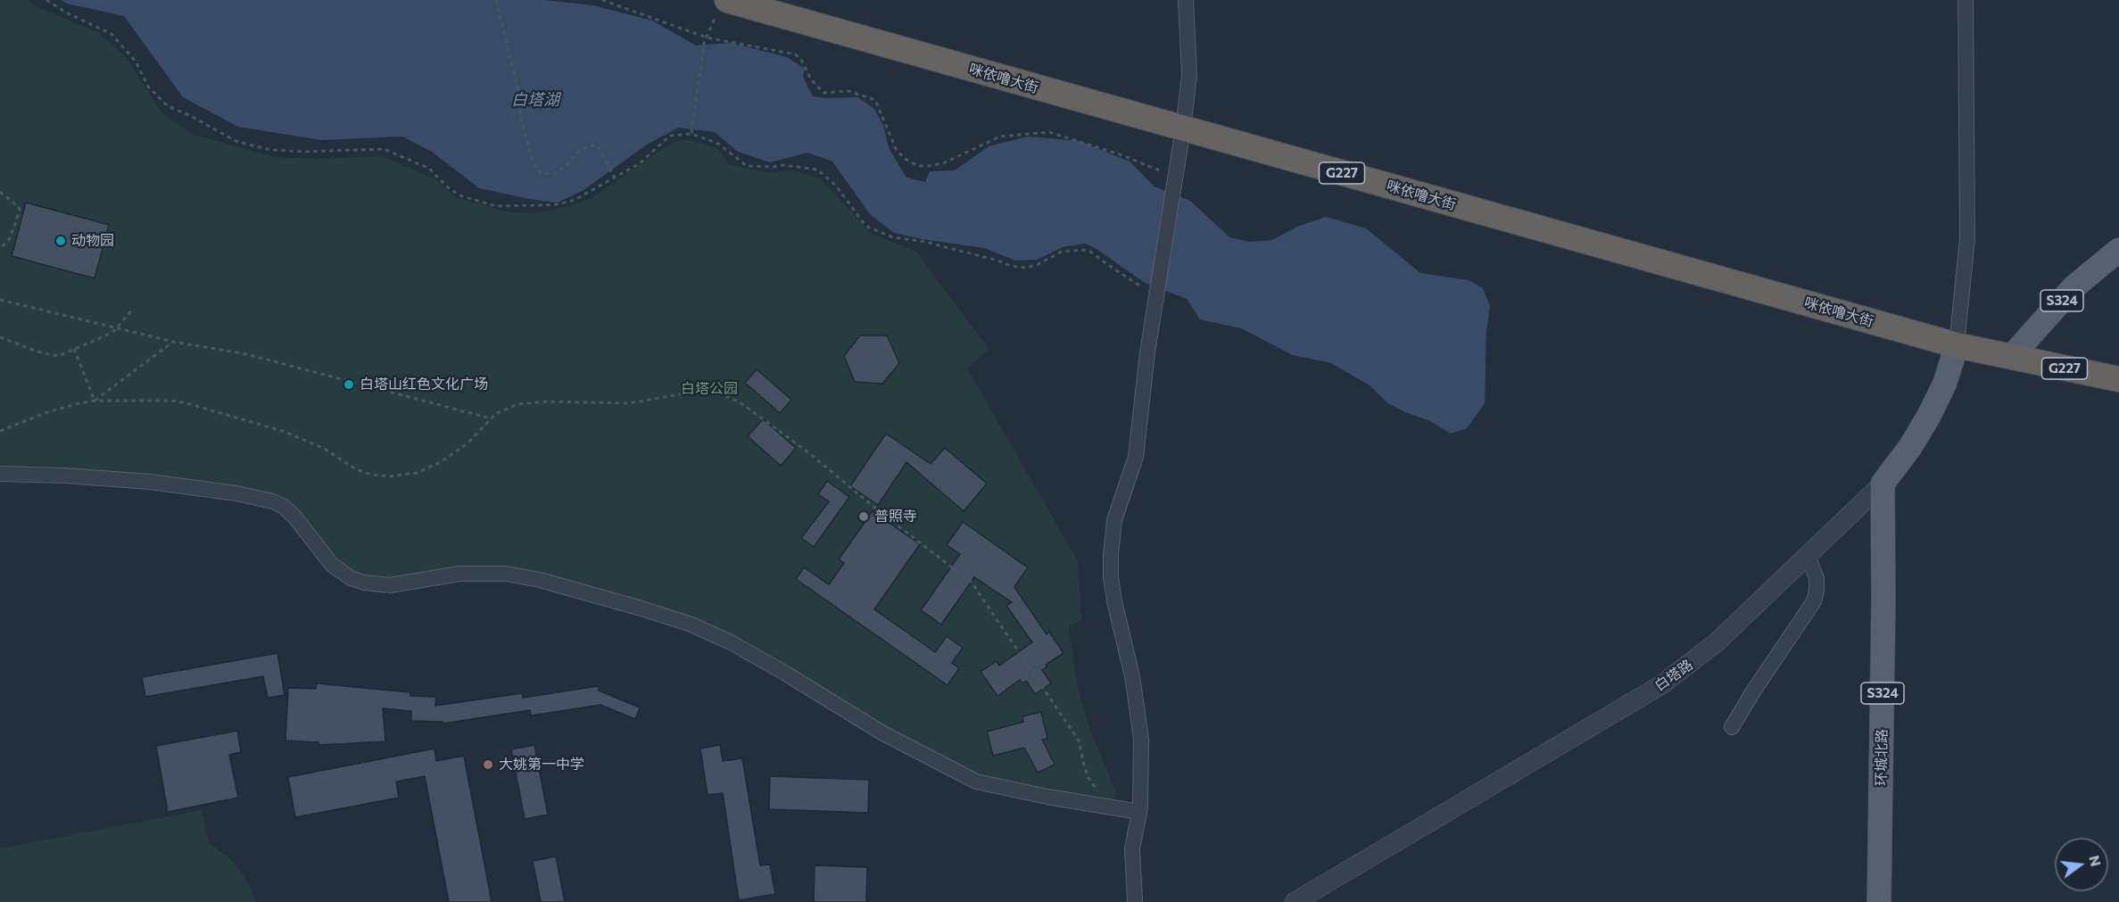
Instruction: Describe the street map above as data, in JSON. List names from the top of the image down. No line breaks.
{"streets":{"highway":["咪依噜大街","G227"],"main road":["S324","白塔路","环城北路"]},"crossings":[["咪依噜大街","S324"],["咪依噜大街","白塔路"],["白塔路","环城北路"]],"water":["白塔湖"],"parks":["白塔公园"],"places":["动物园","白塔山红色文化广场","普照寺","大姚第一中学"],"north":"right"}
